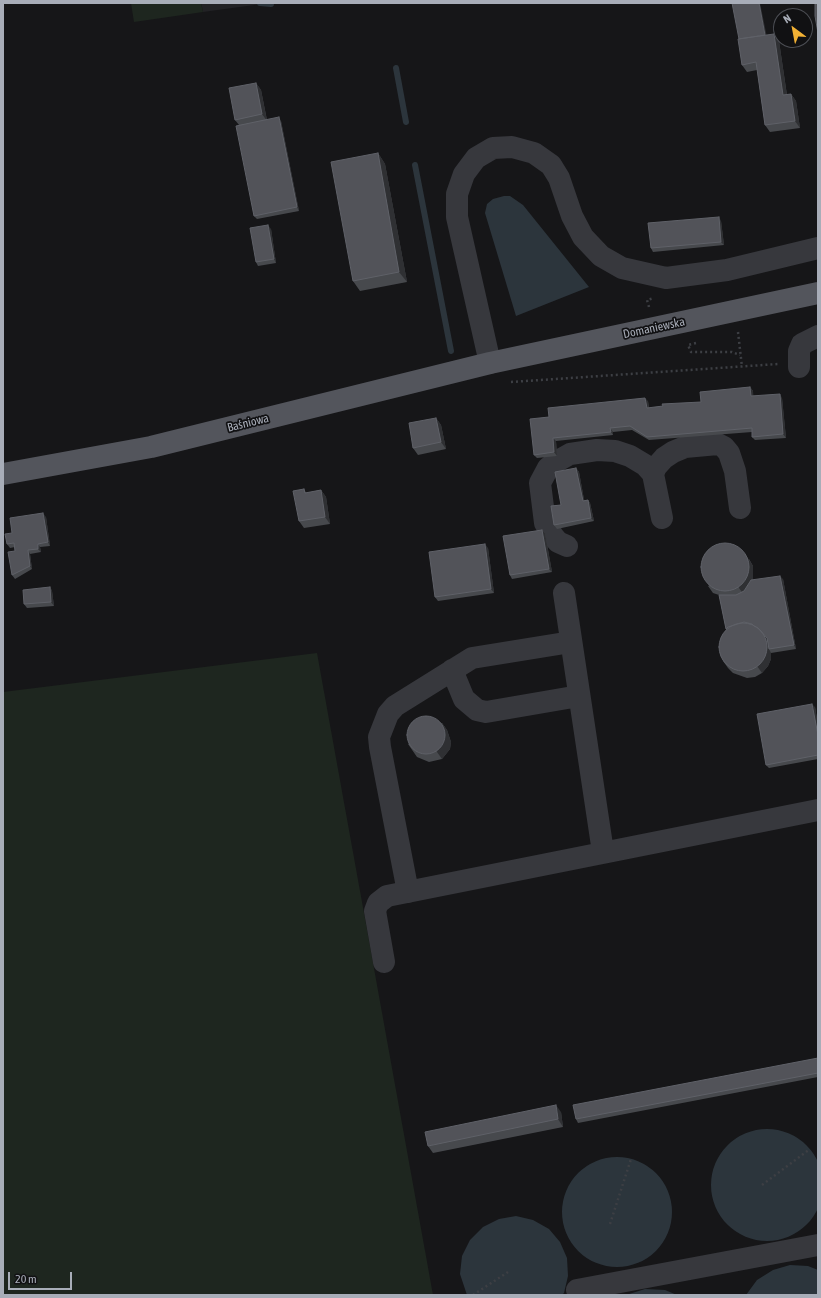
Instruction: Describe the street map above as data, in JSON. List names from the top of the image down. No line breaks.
{"streets":{"main road":["Domaniewska","Baśniowa"]},"crossings":[["Domaniewska","Baśniowa"]],"scale_bar":"20 m","north":"top left"}
